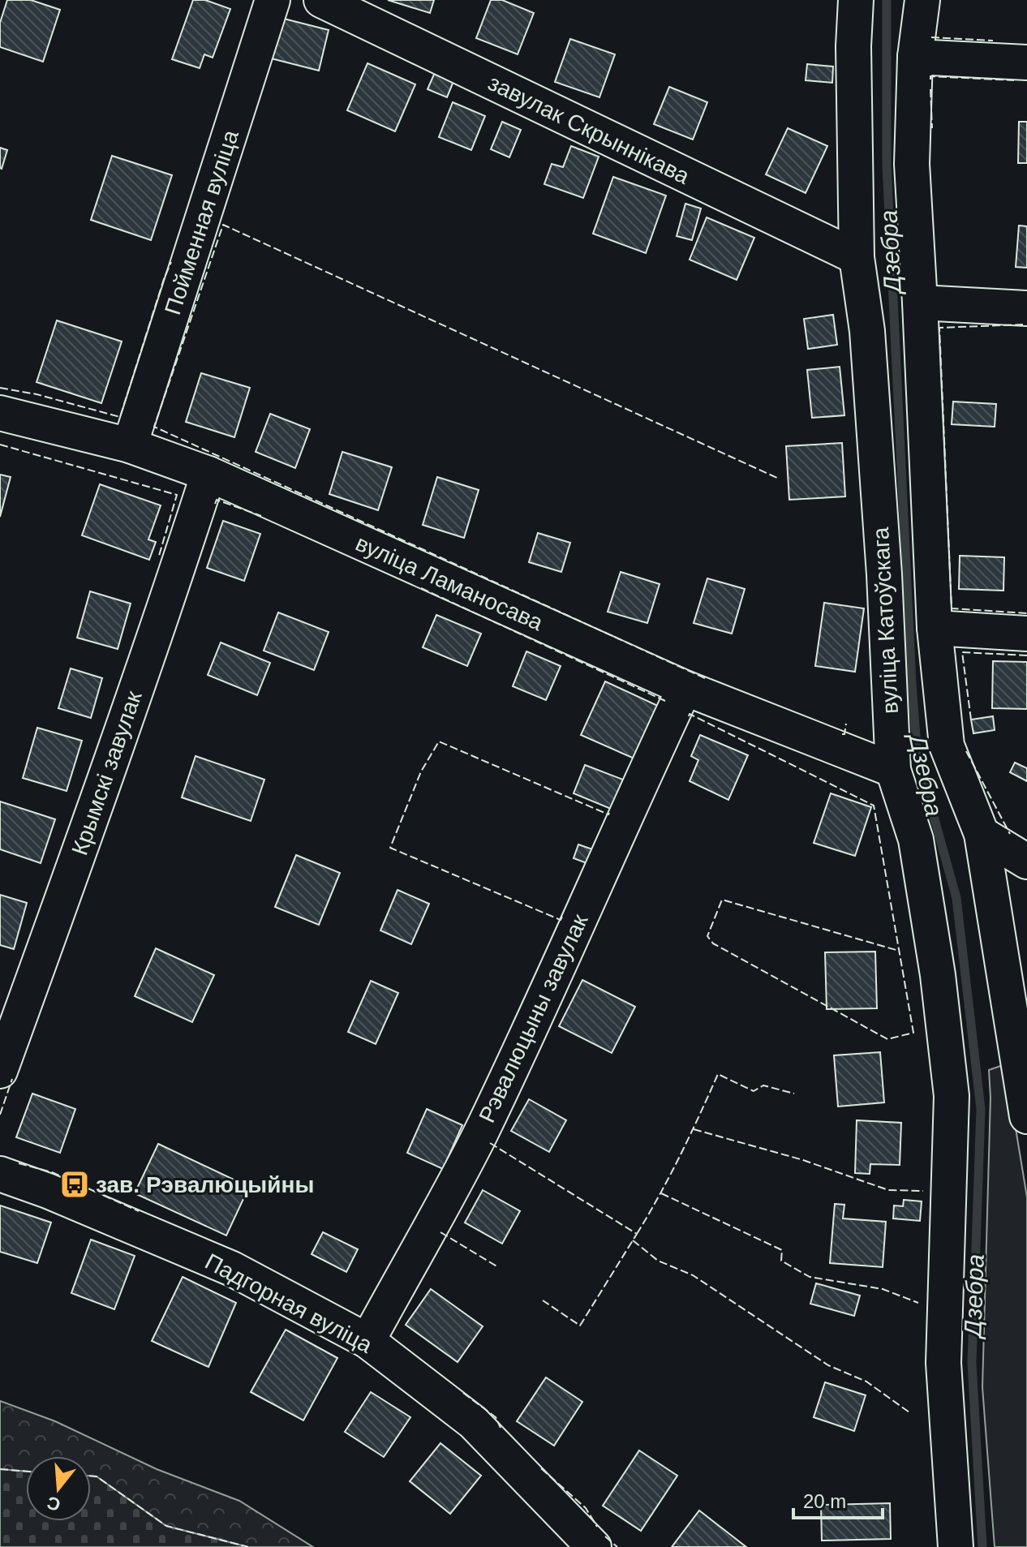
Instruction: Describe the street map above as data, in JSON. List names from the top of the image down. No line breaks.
{"streets":{"street":["завулак Скрыннікава","Пойменная вуліца","вуліца Ламаносава","вуліца Катоўскага","Крымскі завулак","Рэвалюцыны завулак","Падгорная вуліца"]},"crossings":[["завулак Скрыннікава","вуліца Катоўскага"],["Пойменная вуліца","вуліца Ламаносава"],["вуліца Ламаносава","вуліца Катоўскага"],["вуліца Ламаносава","Крымскі завулак"],["вуліца Ламаносава","Рэвалюцыны завулак"],["Рэвалюцыны завулак","Падгорная вуліца"]],"water":["Дзебра"],"places":{"bus stop":["зав. Рэвалюцыйны"]},"scale_bar":"20 m","north":"bottom"}
